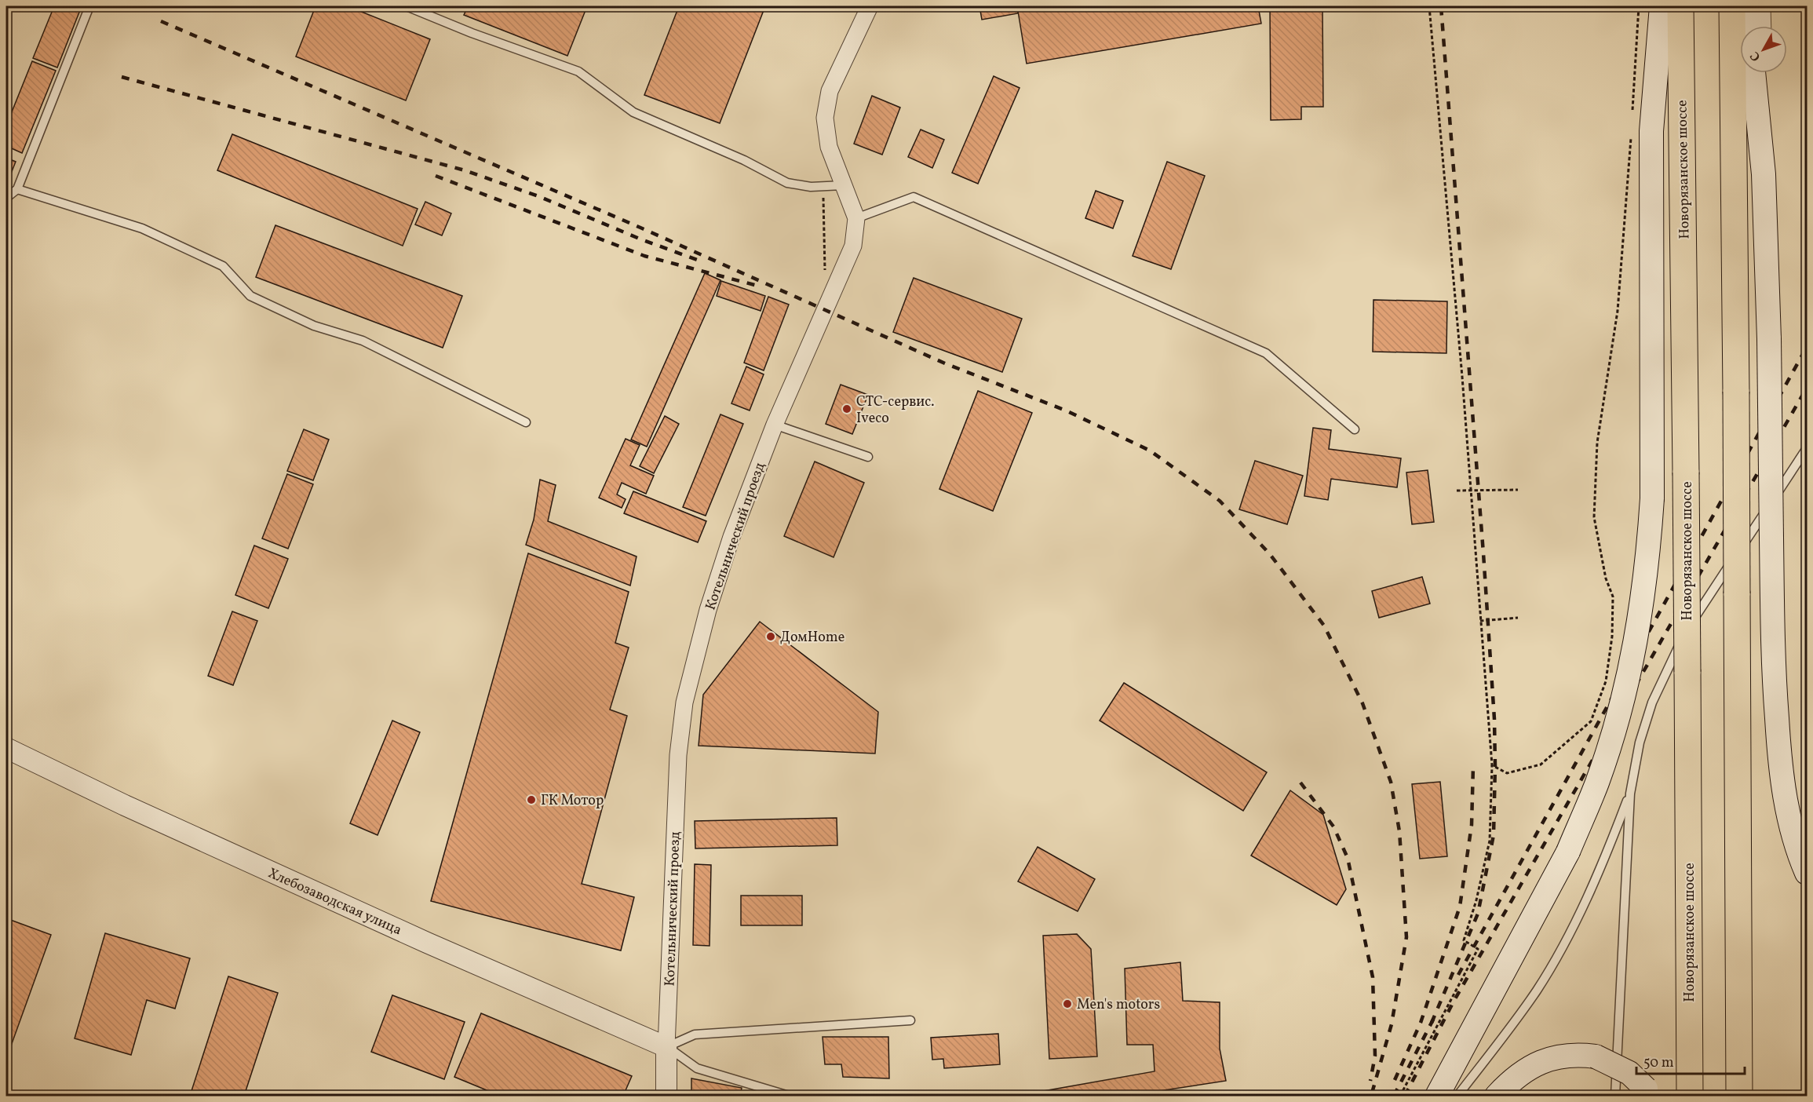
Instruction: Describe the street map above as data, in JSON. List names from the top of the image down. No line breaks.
{"streets":{"highway":["Новорязанское шоссе"],"street":["Котельнический проезд","Хлебозаводская улица"]},"crossings":[["Котельнический проезд","Хлебозаводская улица"]],"places":["СТС-сервис. Iveco","ДомHome","ГК Мотор","Men's motors"],"scale_bar":"50 m","north":"bottom left"}
